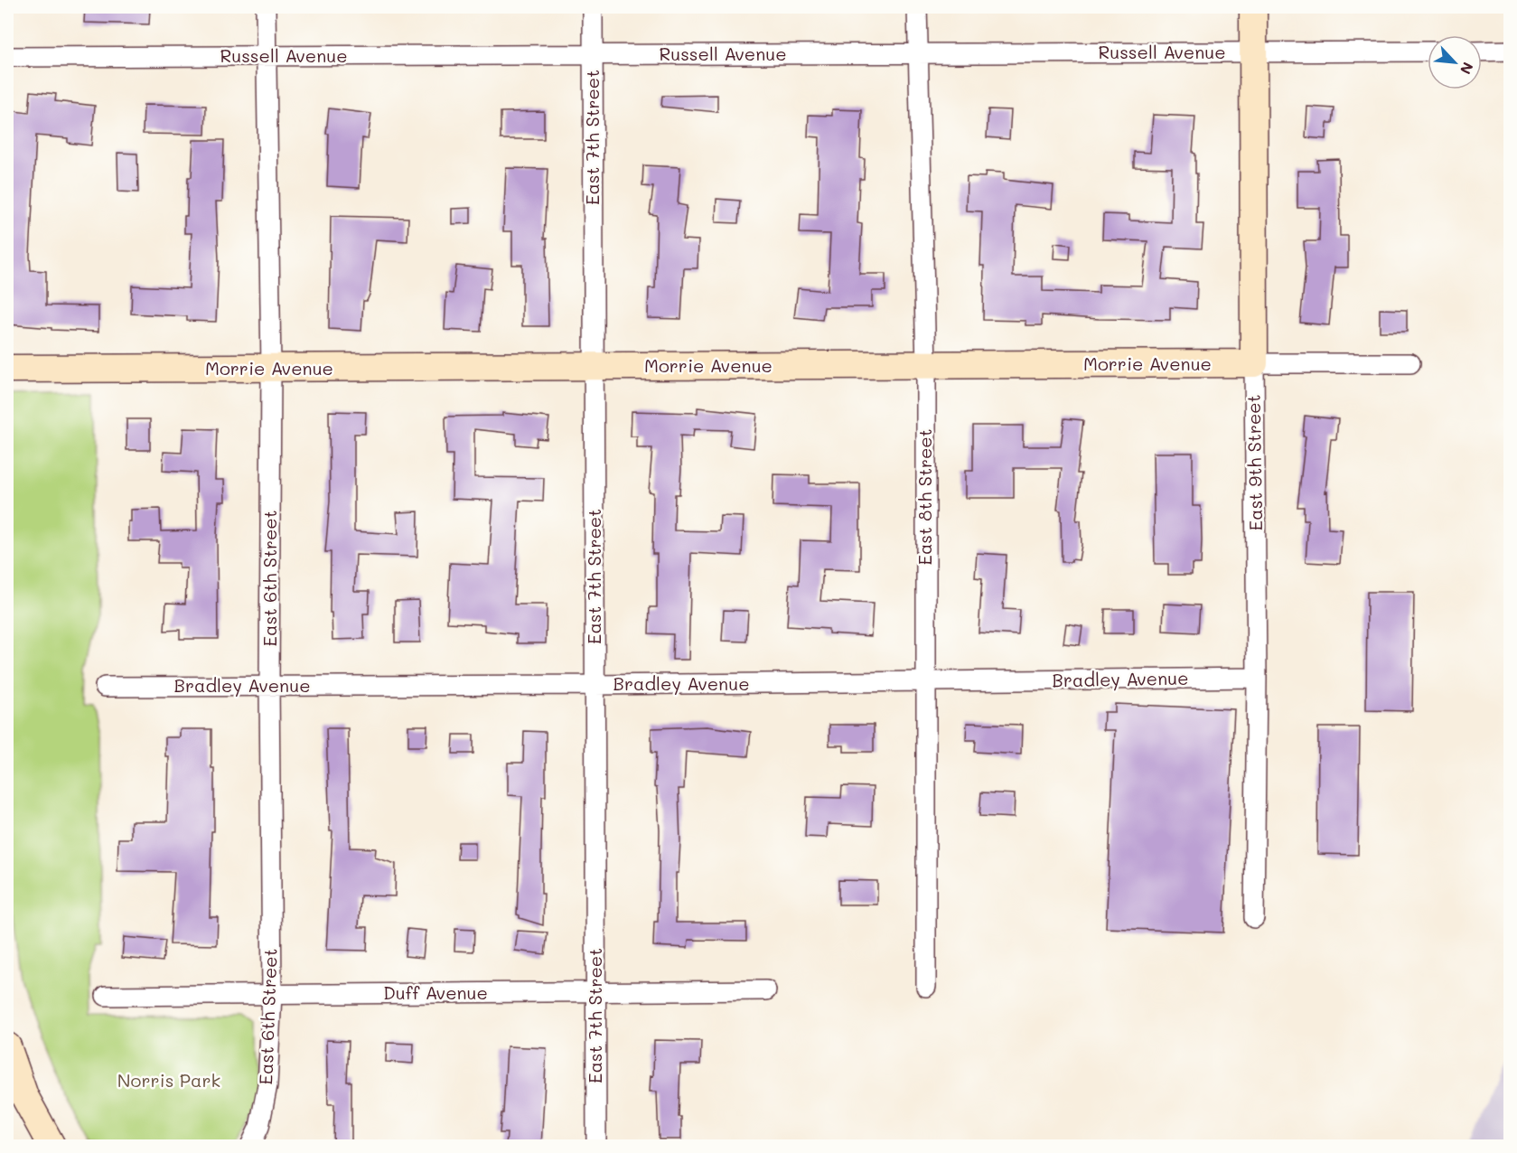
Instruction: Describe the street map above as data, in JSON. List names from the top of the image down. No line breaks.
{"streets":{"street":["Russell Avenue","East 7th Street","Morrie Avenue","East 9th Street","East 8th Street","East 6th Street","Bradley Avenue","Duff Avenue"]},"crossings":[["Russell Avenue","East 7th Street"],["Russell Avenue","East 9th Street"],["Russell Avenue","East 8th Street"],["Russell Avenue","East 6th Street"],["East 7th Street","Morrie Avenue"],["East 7th Street","Bradley Avenue"],["East 7th Street","Duff Avenue"],["Morrie Avenue","East 9th Street"],["Morrie Avenue","East 8th Street"],["Morrie Avenue","East 6th Street"],["East 9th Street","Bradley Avenue"],["East 8th Street","Bradley Avenue"],["East 6th Street","Bradley Avenue"],["East 6th Street","Duff Avenue"]],"parks":["Norris Park"],"north":"bottom right"}
